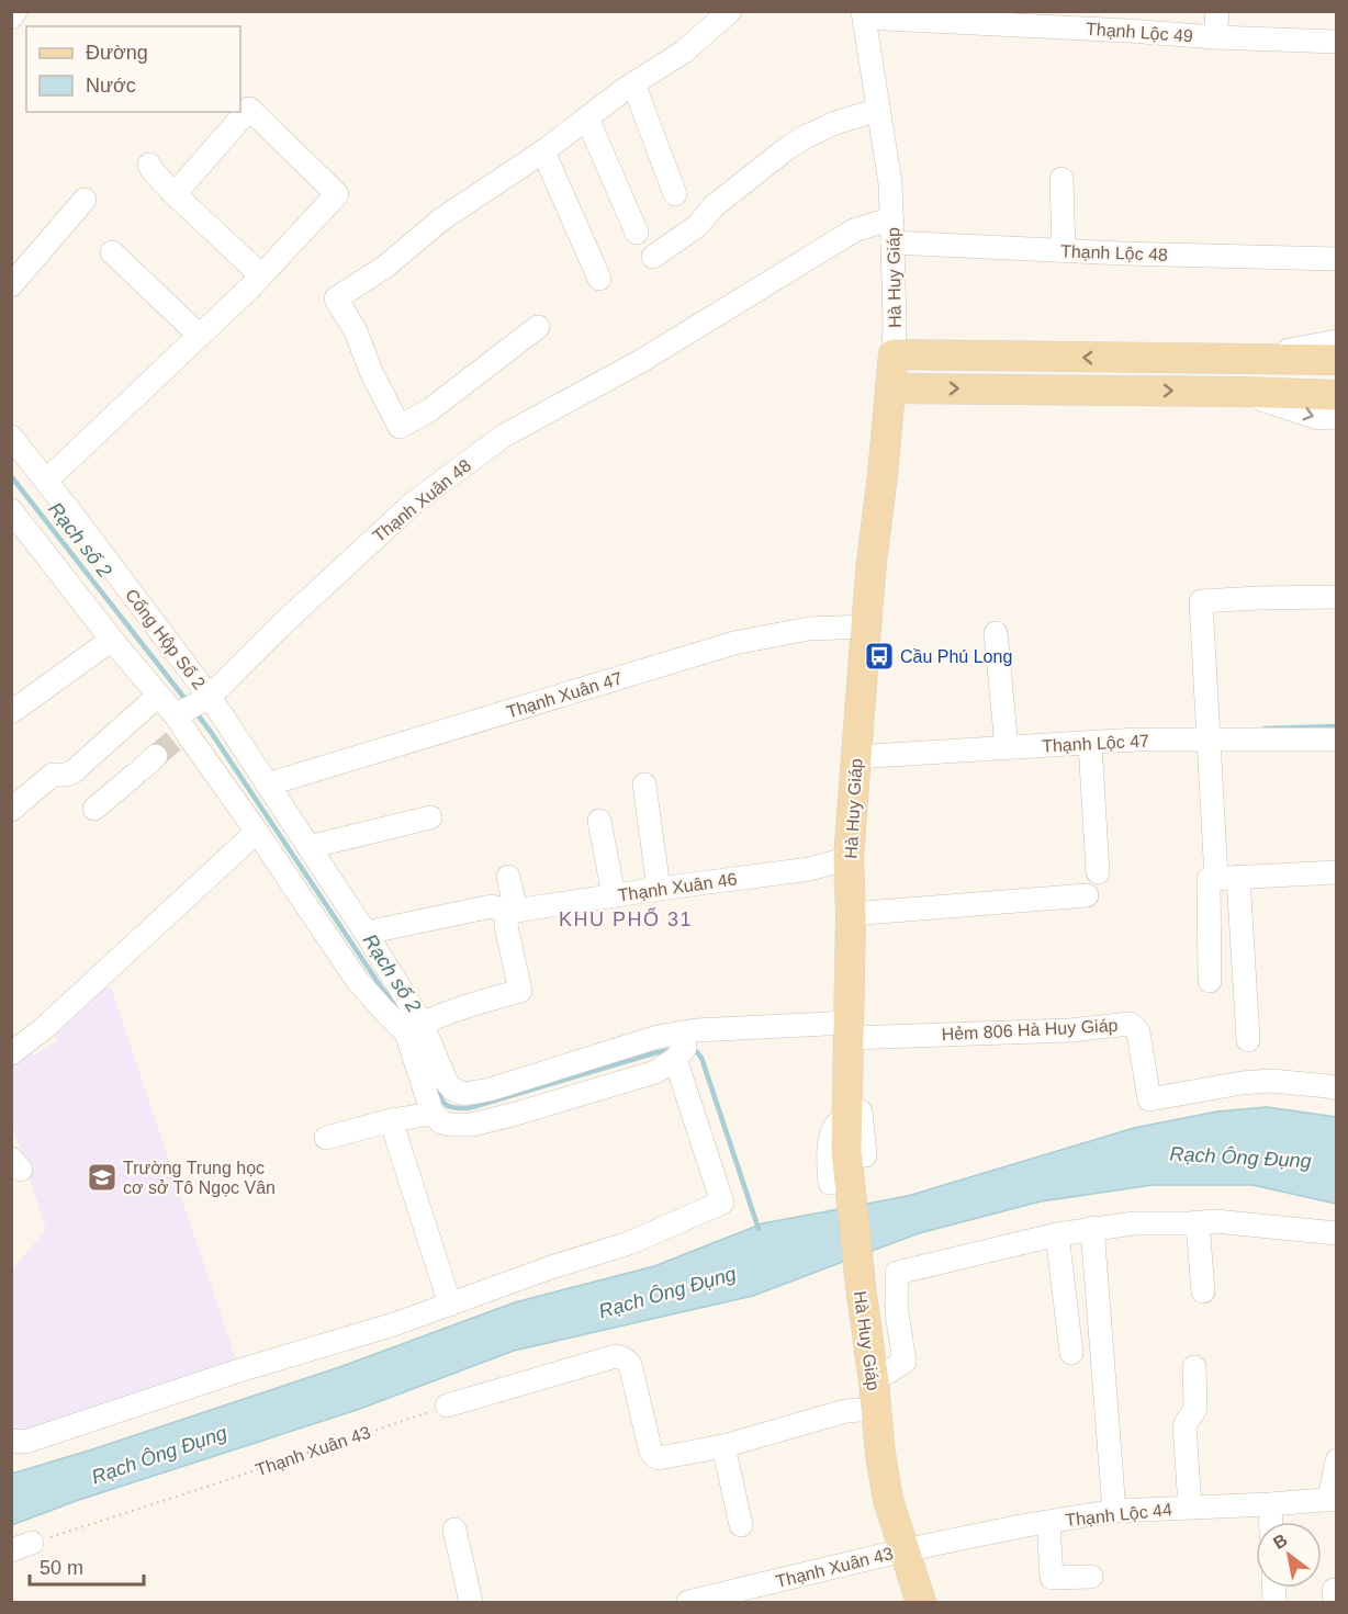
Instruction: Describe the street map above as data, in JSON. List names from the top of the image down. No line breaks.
{"streets":{"main road":["Hà Huy Giáp"],"street":["Thạnh Lộc 49","Thạnh Lộc 48","Thạnh Xuân 48","Cống Hộp Số 2","Thạnh Xuân 47","Thạnh Lộc 47","Thạnh Xuân 46","Hẻm 806 Hà Huy Giáp","Thạnh Xuân 43","Thạnh Lộc 44"]},"crossings":[["Thạnh Lộc 49","Hà Huy Giáp"],["Thạnh Lộc 48","Hà Huy Giáp"],["Hà Huy Giáp","Thạnh Xuân 48"],["Hà Huy Giáp","Thạnh Xuân 47"],["Hà Huy Giáp","Thạnh Lộc 47"],["Hà Huy Giáp","Thạnh Xuân 46"],["Hà Huy Giáp","Hẻm 806 Hà Huy Giáp"],["Hà Huy Giáp","Thạnh Xuân 43"],["Hà Huy Giáp","Thạnh Lộc 44"],["Thạnh Xuân 48","Cống Hộp Số 2"],["Cống Hộp Số 2","Thạnh Xuân 47"],["Thạnh Xuân 43","Thạnh Lộc 44"]],"districts":["KHU PHỐ 31"],"water":["Rạch số 2","Rạch Ông Đụng"],"places":{"bus stop":["Cầu Phú Long"],"school or university":["Trường Trung học cơ sở Tô Ngọc Vân"]},"legend":["Đường","Nước"],"scale_bar":"50 m","north":"top left"}
